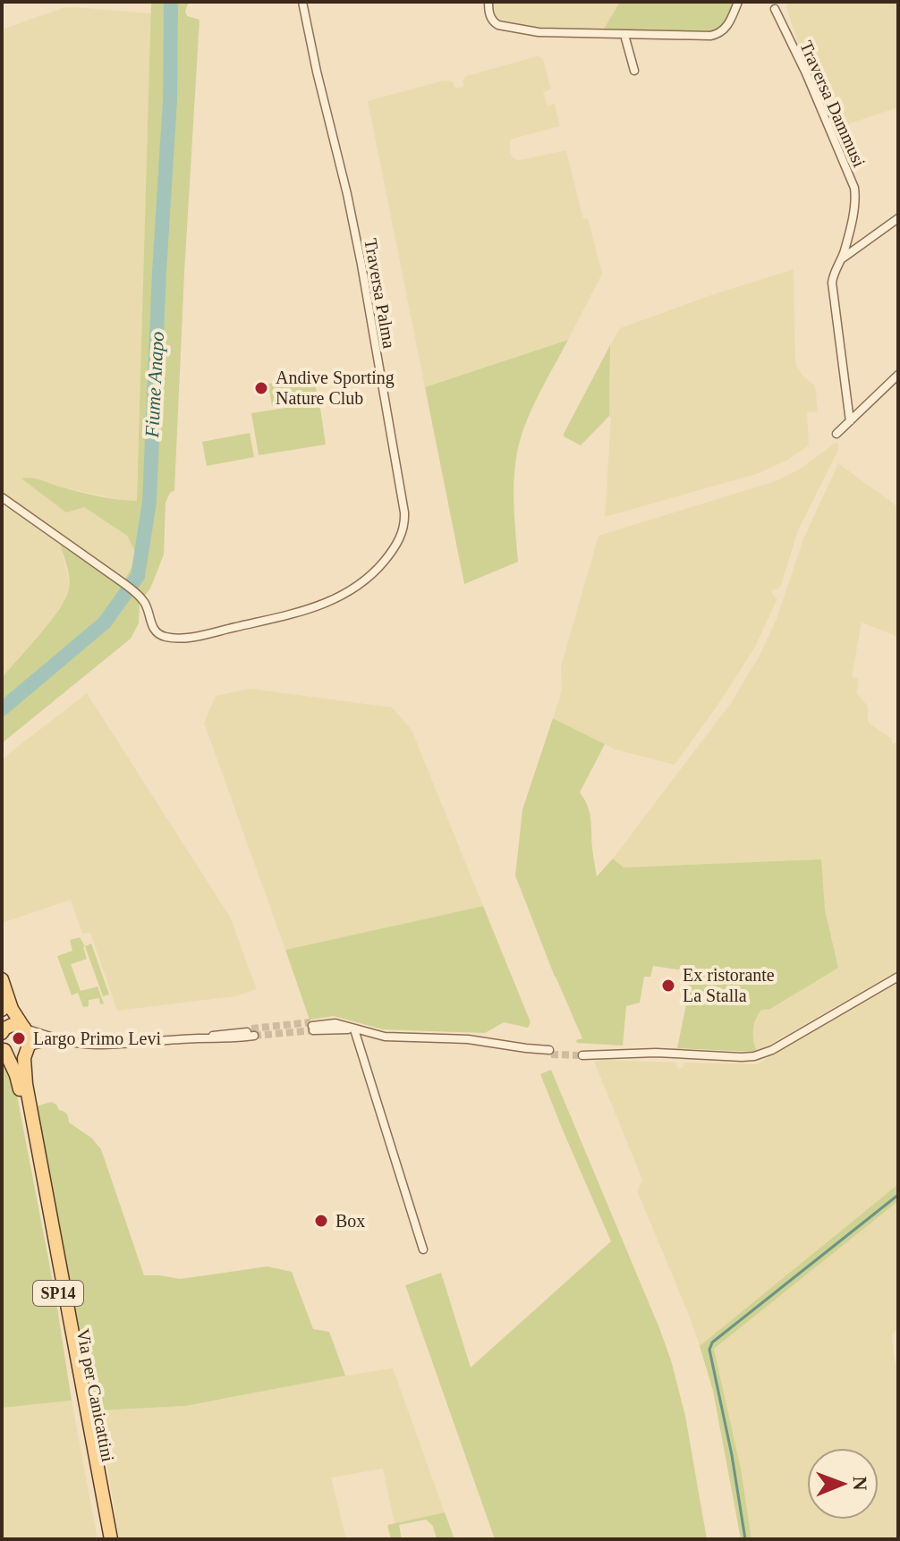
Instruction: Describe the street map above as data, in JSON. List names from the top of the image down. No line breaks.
{"streets":{"main road":["SP14","Via per Canicattini"],"street":["Traversa Dammusi","Traversa Palma"]},"water":["Fiume Anapo"],"places":["Andive Sporting Nature Club","Ex ristorante La Stalla","Largo Primo Levi","Box"],"north":"right"}
